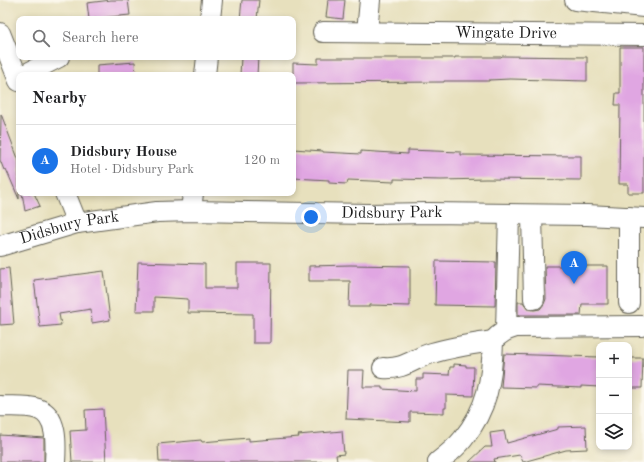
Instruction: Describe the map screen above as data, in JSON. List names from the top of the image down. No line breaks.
{"streets":{"street":["Wingate Drive","Didsbury Park"]},"page":{"search":"Search here","heading":"Nearby","list":[{"mark":"A","name":"Didsbury House","note":"Hotel · Didsbury Park","value":"120 m"}],"pins":"A","map_buttons":["+","−"]}}
